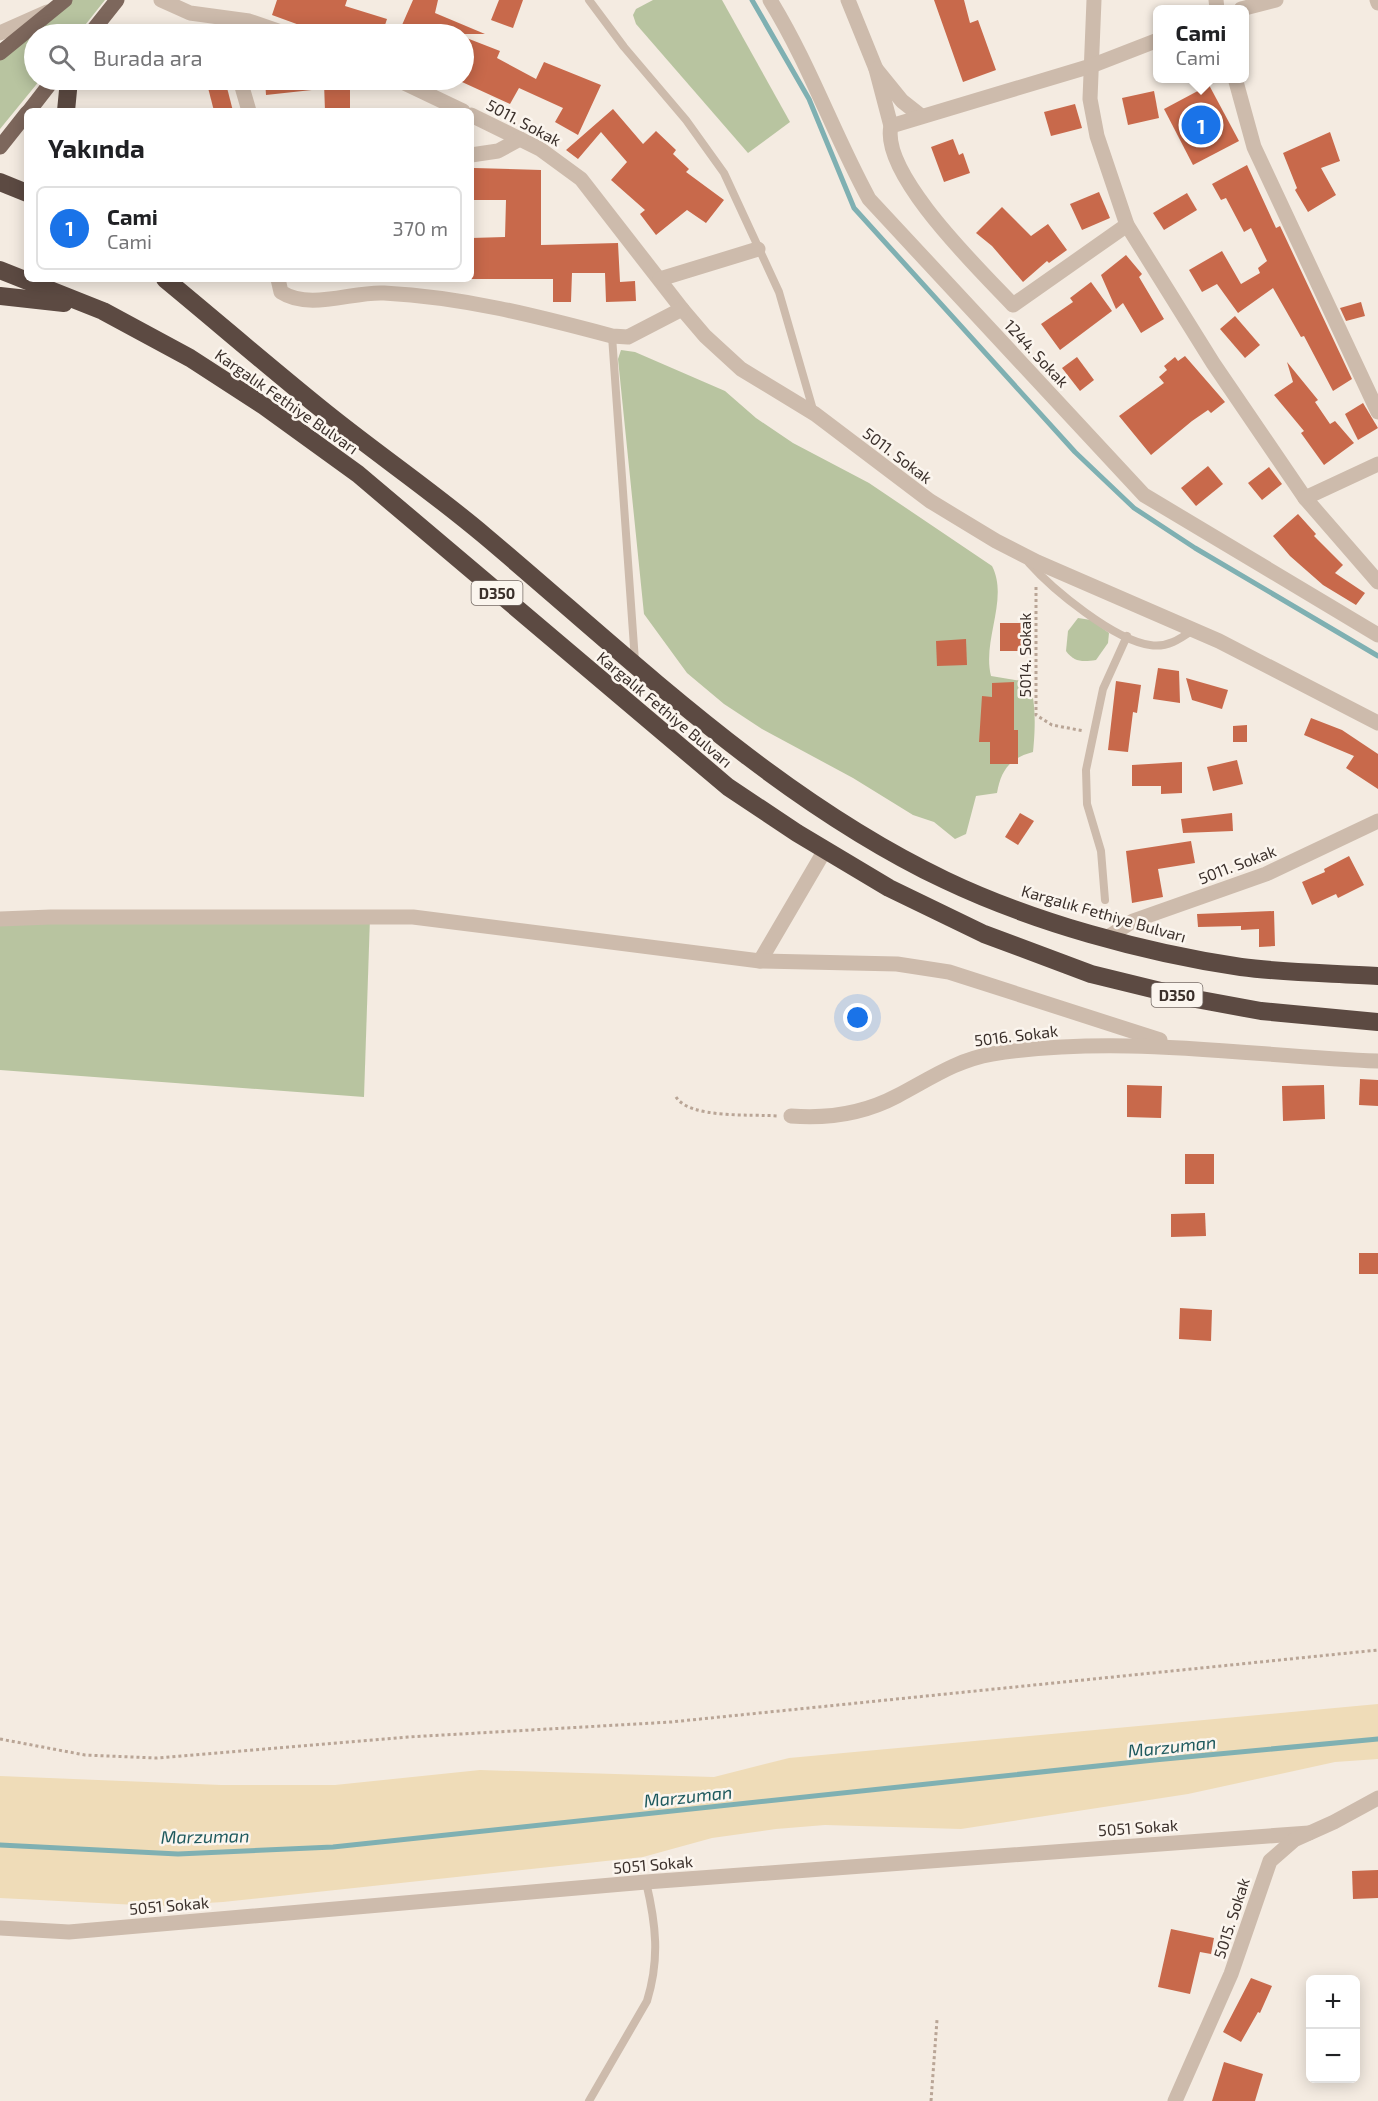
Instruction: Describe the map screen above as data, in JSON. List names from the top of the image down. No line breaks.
{"streets":{"highway":["Kargalık Fethiye Bulvarı","D350"],"street":["5011. Sokak","1244. Sokak","5016. Sokak","5051 Sokak","5015. Sokak"],"path":["5014. Sokak"]},"crossings":[["5011. Sokak","Kargalık Fethiye Bulvarı"],["5051 Sokak","5015. Sokak"]],"water":["Marzuman"],"page":{"popup":["Cami","Cami"],"search":"Burada ara","pins":"1","heading":"Yakında","list":[{"mark":"1","name":"Cami","note":"Cami","value":"370 m"}],"map_buttons":["+","−"]}}
